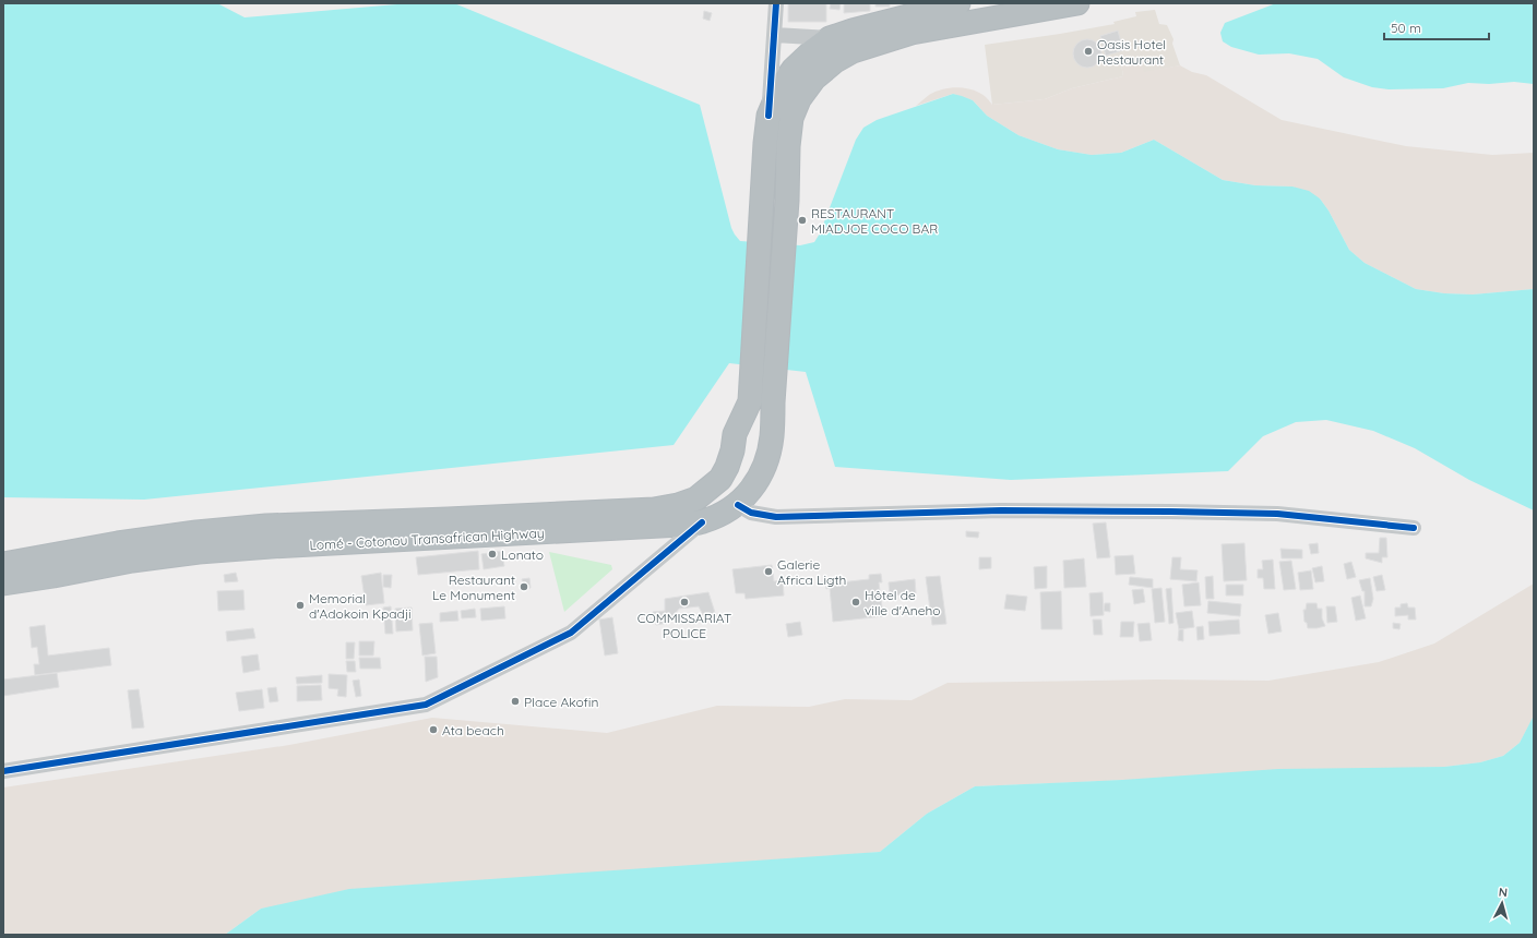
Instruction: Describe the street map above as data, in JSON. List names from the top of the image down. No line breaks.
{"streets":{"highway":["Lomé - Cotonou Transafrican Highway"]},"places":["Oasis Hotel Restaurant","RESTAURANT MIADJOE COCO BAR","Lonato","Galerie Africa Ligth","Restaurant Le Monument","COMMISSARIAT POLICE","Hôtel de ville d'Aneho","Memorial d'Adokoin Kpadji","Place Akofin","Ata beach"],"scale_bar":"50 m","north":"top"}
